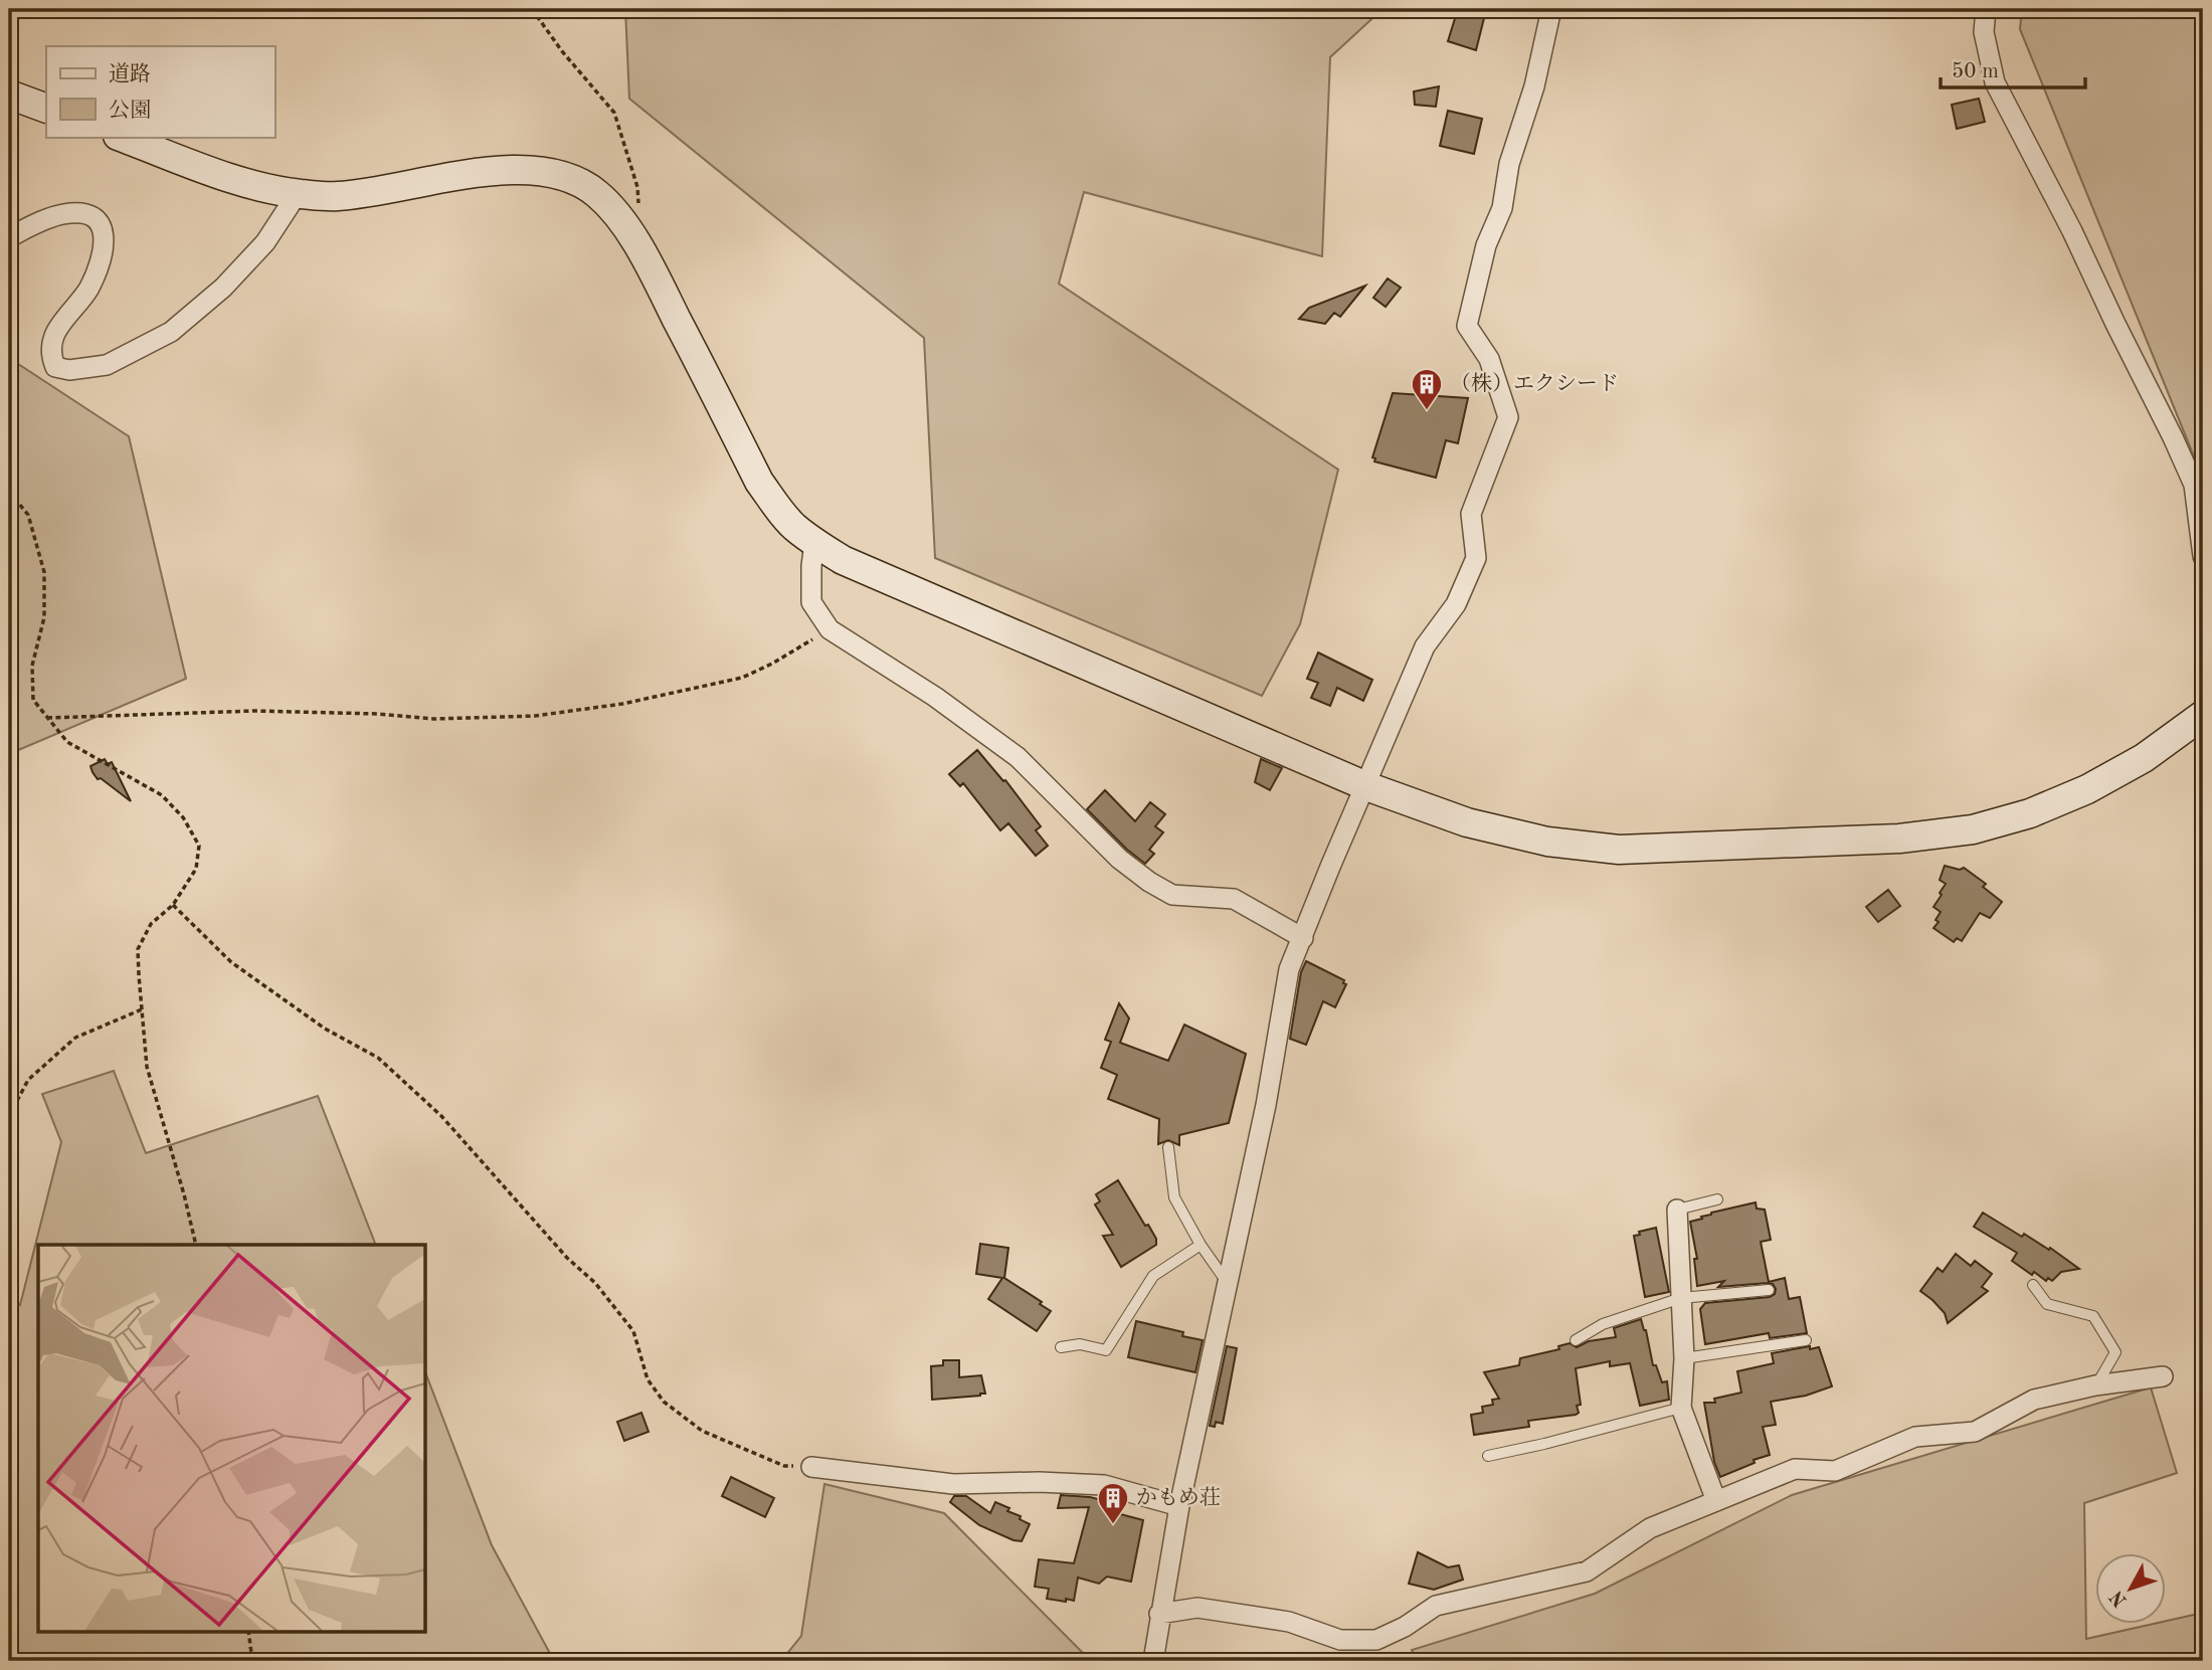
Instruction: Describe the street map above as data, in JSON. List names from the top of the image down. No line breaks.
{"places":{"building":["（株）エクシード","かもめ荘"]},"legend":["道路","公園"],"scale_bar":"50 m","north":"bottom left"}
